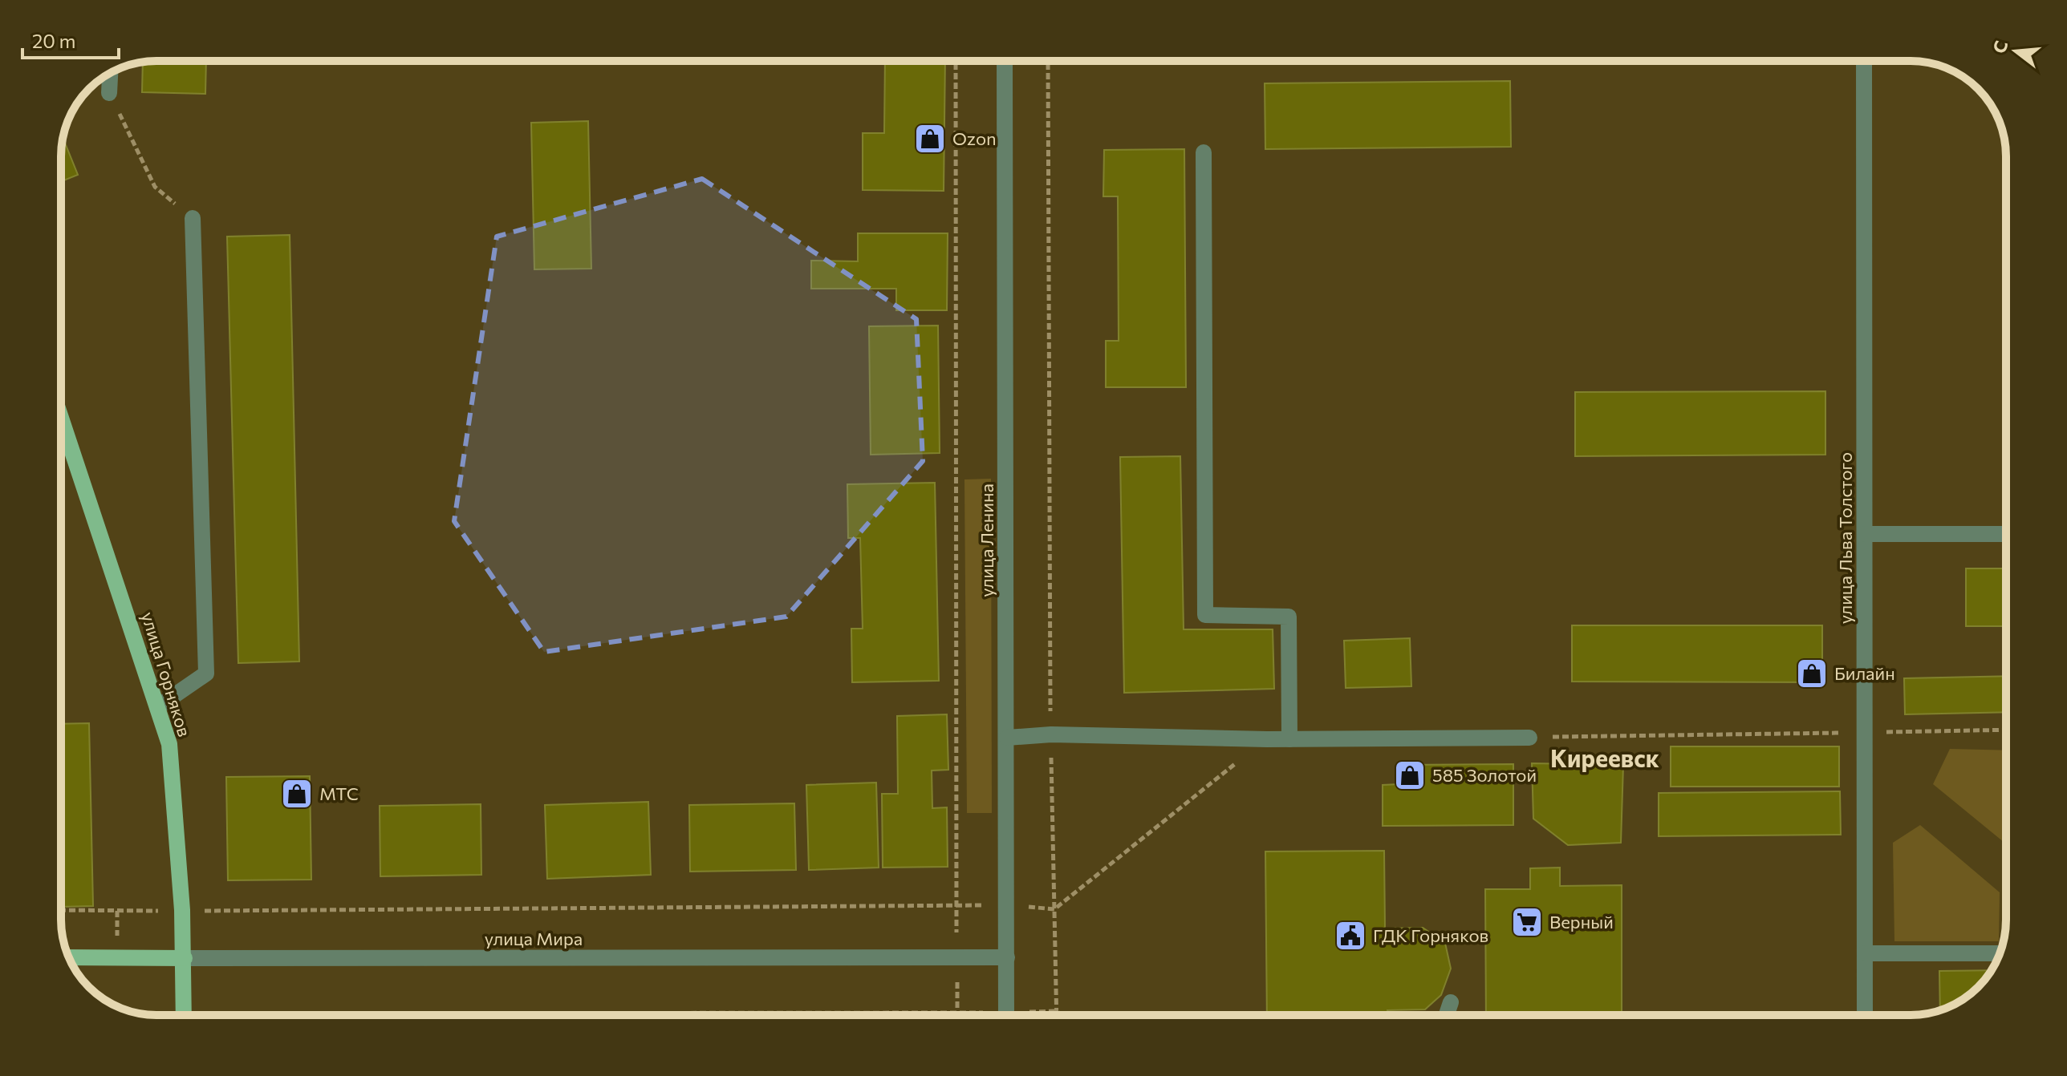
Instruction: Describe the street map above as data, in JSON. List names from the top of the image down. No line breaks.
{"streets":{"main road":["улица Горняков","улица Мира"],"street":["улица Льва Толстого","улица Ленина"]},"crossings":[["улица Ленина","улица Мира"],["улица Горняков","улица Мира"]],"districts":["Киреевск"],"places":{"shop":["Ozon","Билайн","585 Золотой","МТС"],"supermarket":["Верный"],"public building":["ГДК Горняков"]},"scale_bar":"20 m","north":"left"}
